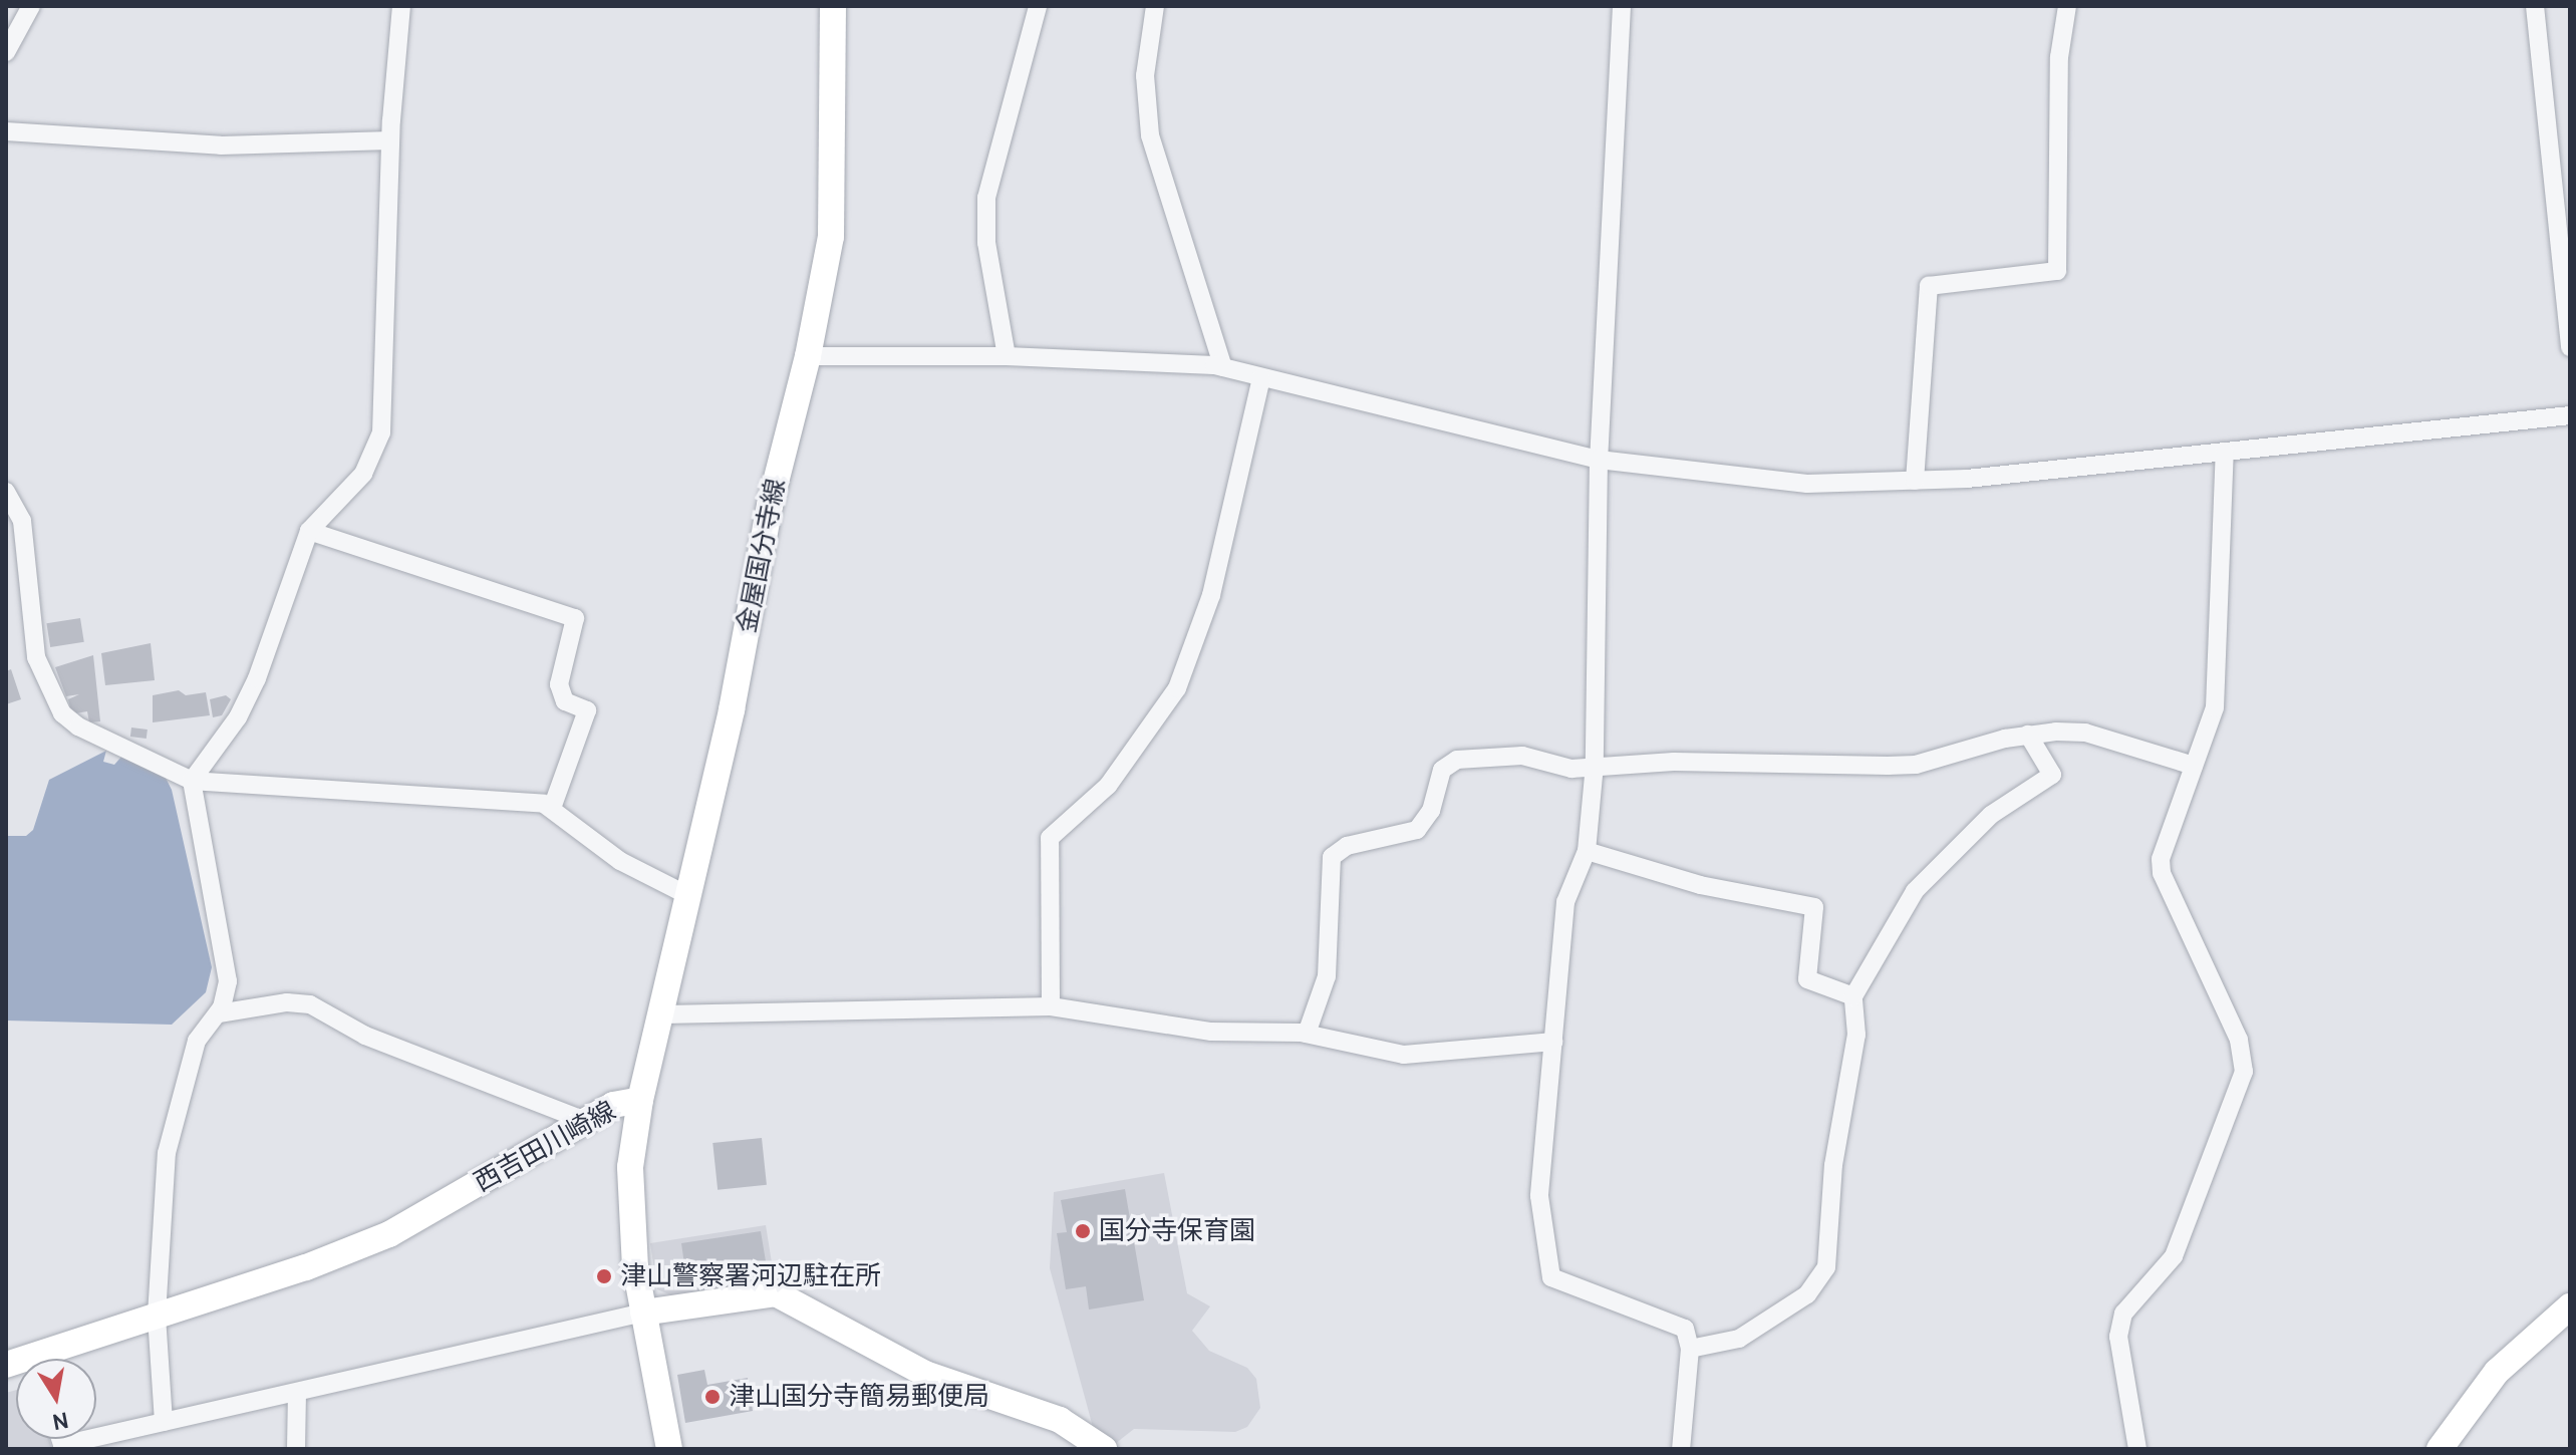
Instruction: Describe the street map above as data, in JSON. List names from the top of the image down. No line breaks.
{"streets":{"main road":["金屋国分寺線","西吉田川崎線"]},"crossings":[["金屋国分寺線","西吉田川崎線"]],"places":["国分寺保育園","津山警察署河辺駐在所","津山国分寺簡易郵便局"],"north":"bottom"}
